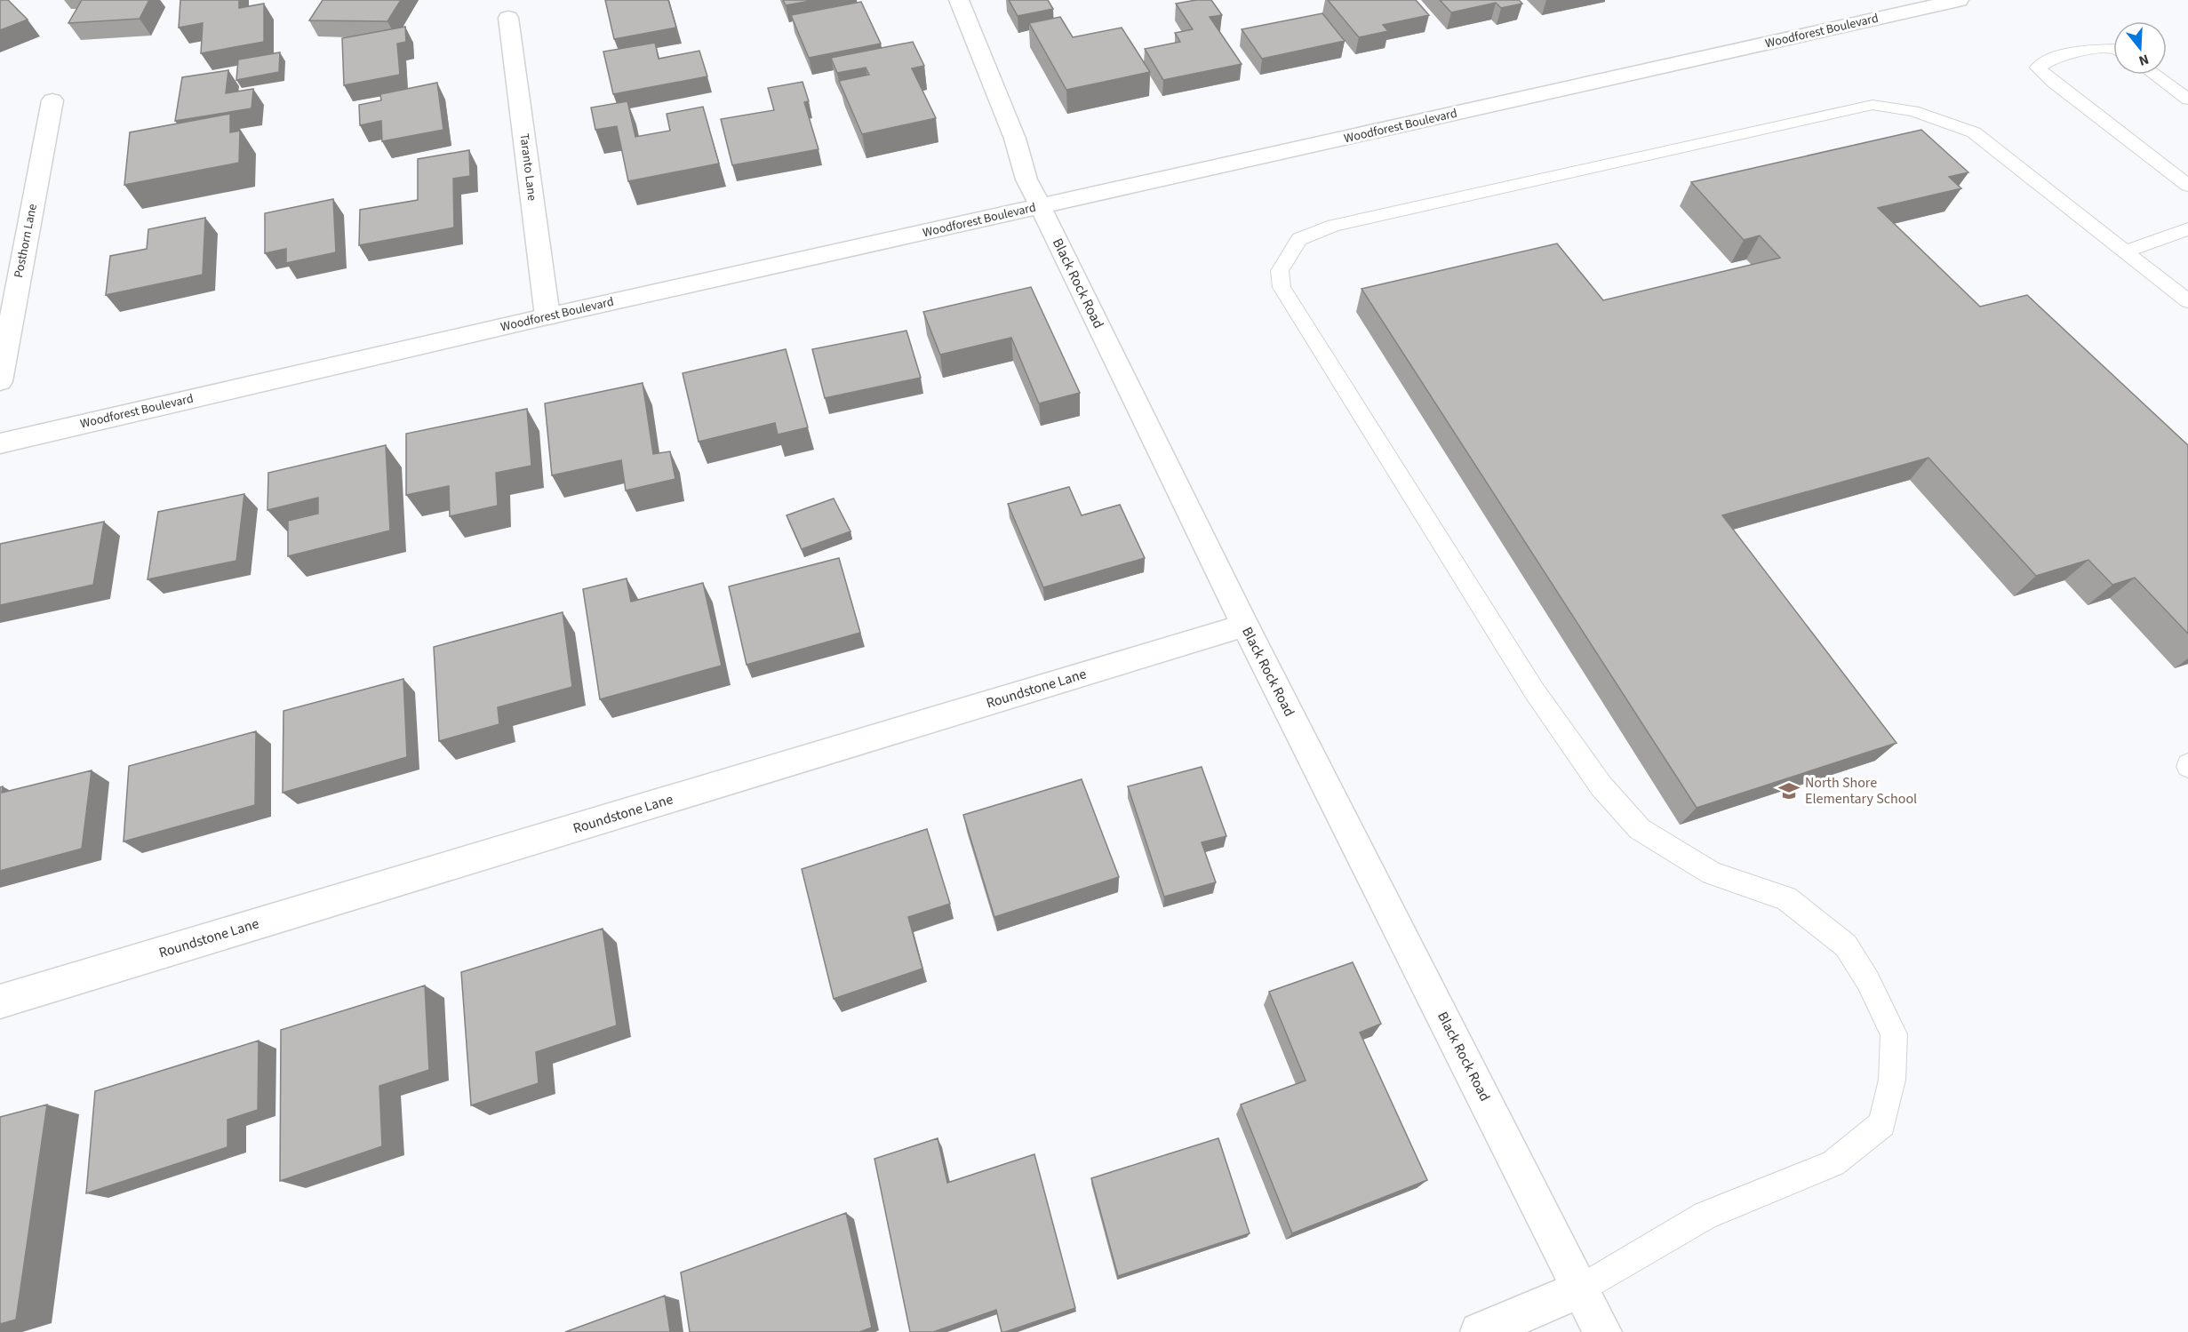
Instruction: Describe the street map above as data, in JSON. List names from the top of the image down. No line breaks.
{"streets":{"street":["Woodforest Boulevard","Taranto Lane","Posthorn Lane","Black Rock Road","Roundstone Lane"]},"crossings":[["Woodforest Boulevard","Taranto Lane"],["Woodforest Boulevard","Black Rock Road"],["Black Rock Road","Roundstone Lane"]],"places":{"school or university":["North Shore Elementary School"]},"north":"bottom"}
